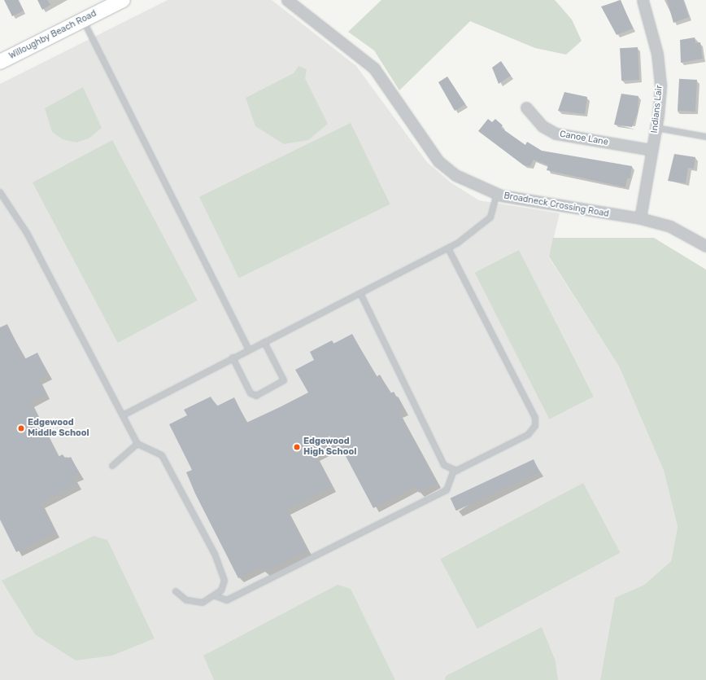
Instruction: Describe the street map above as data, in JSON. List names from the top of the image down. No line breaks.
{"streets":{"street":["Willoughby Beach Road","Indians Lair","Canoe Lane","Broadneck Crossing Road"]},"crossings":[["Indians Lair","Canoe Lane"],["Indians Lair","Broadneck Crossing Road"]],"places":["Edgewood Middle School","Edgewood High School"]}
